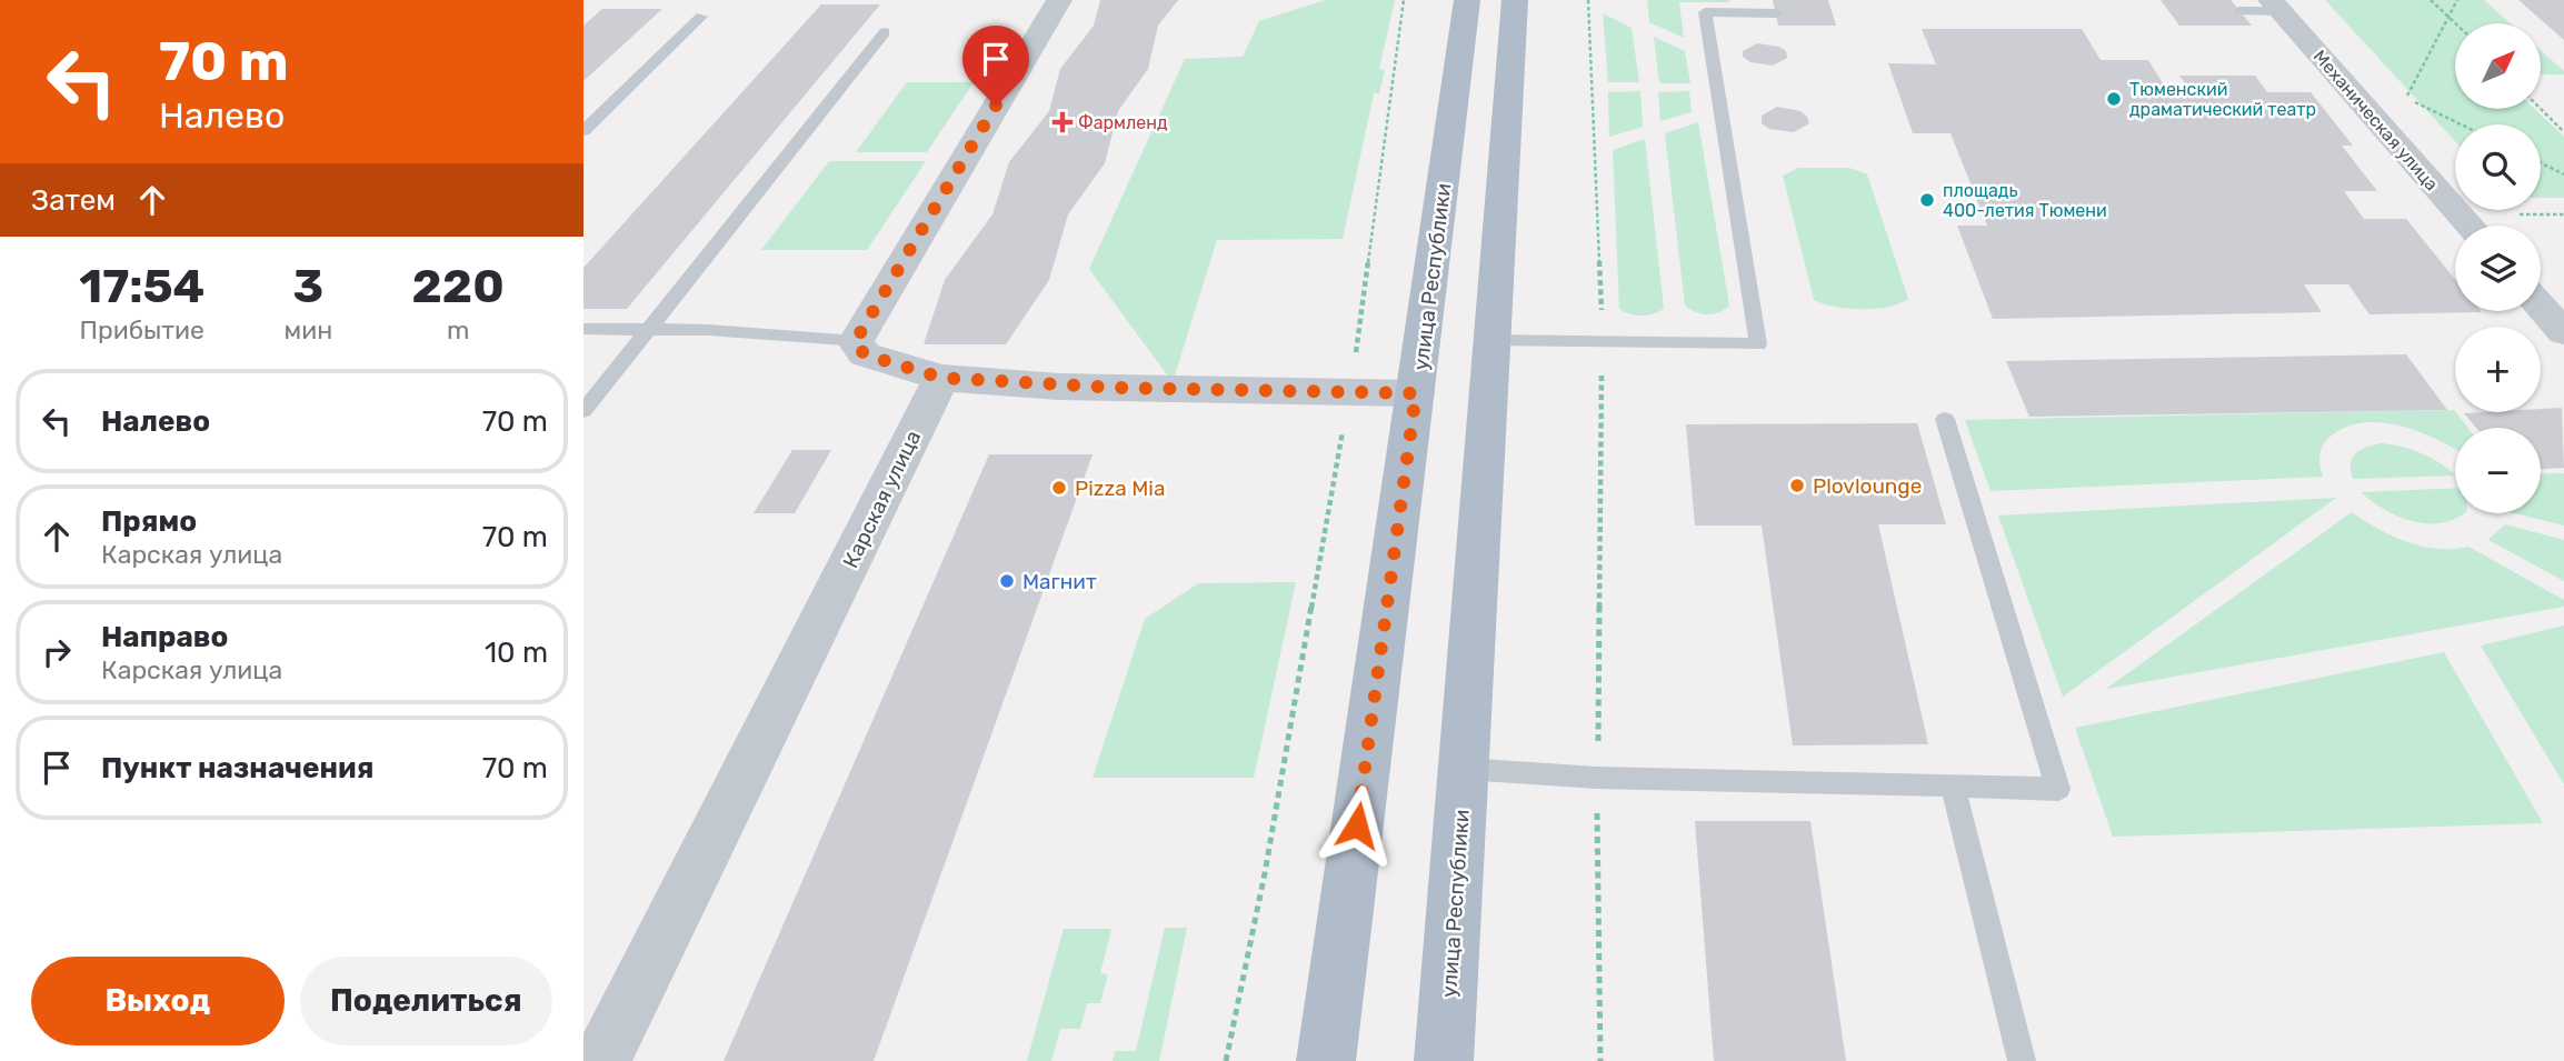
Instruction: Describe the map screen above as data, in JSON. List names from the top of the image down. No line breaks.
{"streets":{"main road":["улица Республики"],"street":["Механическая улица","Карская улица"]},"places":{"other":["Тюменский драматический театр","площадь 400-летия Тюмени","Plovlounge","Pizza Mia","Магнит"],"health":["Фармленд"]},"north":"top right","page":{"turn":["70 m","Налево"],"map_buttons":["+","−"],"then":"Затем","eta":["17:54","Прибытие","3","мин","220","m"],"list":[{"name":"Налево","value":"70 m"},{"name":"Прямо","note":"Карская улица","value":"70 m"},{"name":"Направо","note":"Карская улица","value":"10 m"},{"name":"Пункт назначения","value":"70 m"}],"buttons":["Выход","Поделиться"]}}
